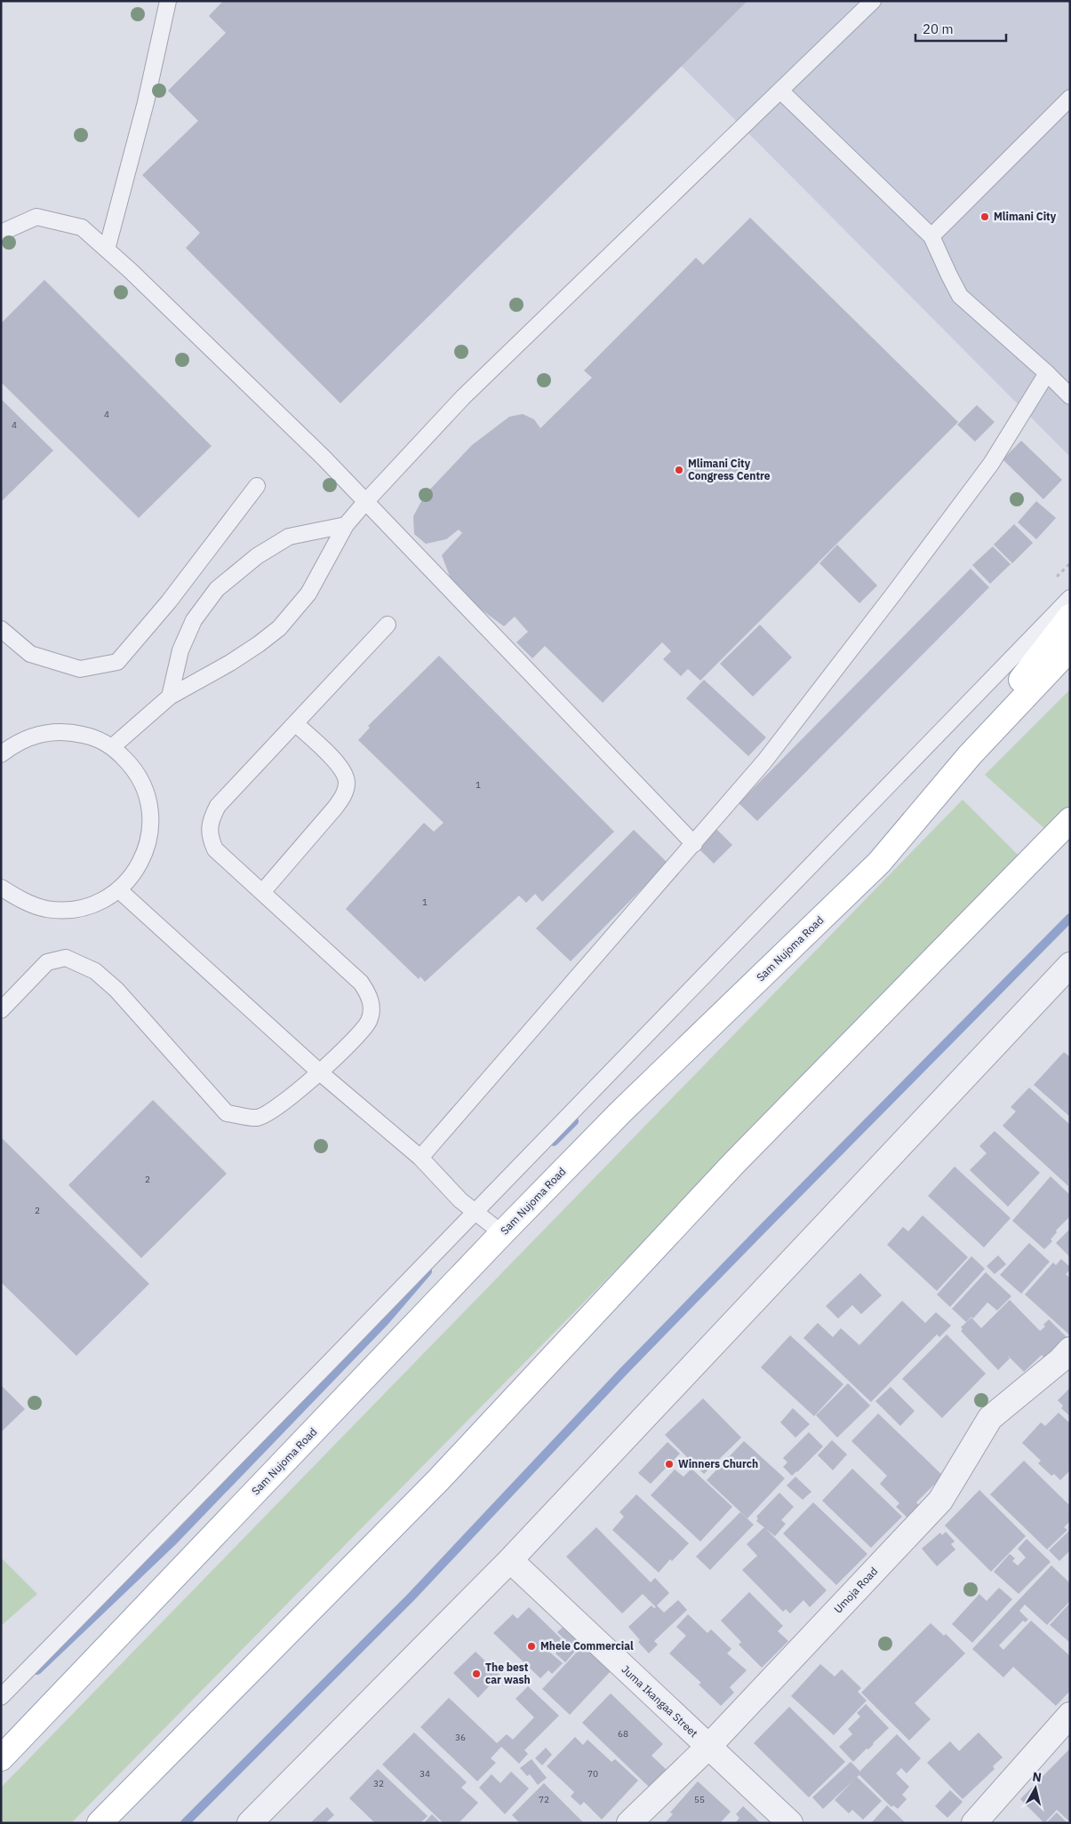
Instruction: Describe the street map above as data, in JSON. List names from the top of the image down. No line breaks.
{"streets":{"main road":["Sam Nujoma Road"],"street":["Umoja Road","Juma Ikangaa Street"]},"crossings":[["Umoja Road","Juma Ikangaa Street"]],"places":["Mlimani City","Mlimani City Congress Centre","Winners Church","Mhele Commercial","The best car wash"],"house_numbers":["4","4","1","1","2","2","68","36","34","70","32","72","55"],"scale_bar":"20 m","north":"top"}
